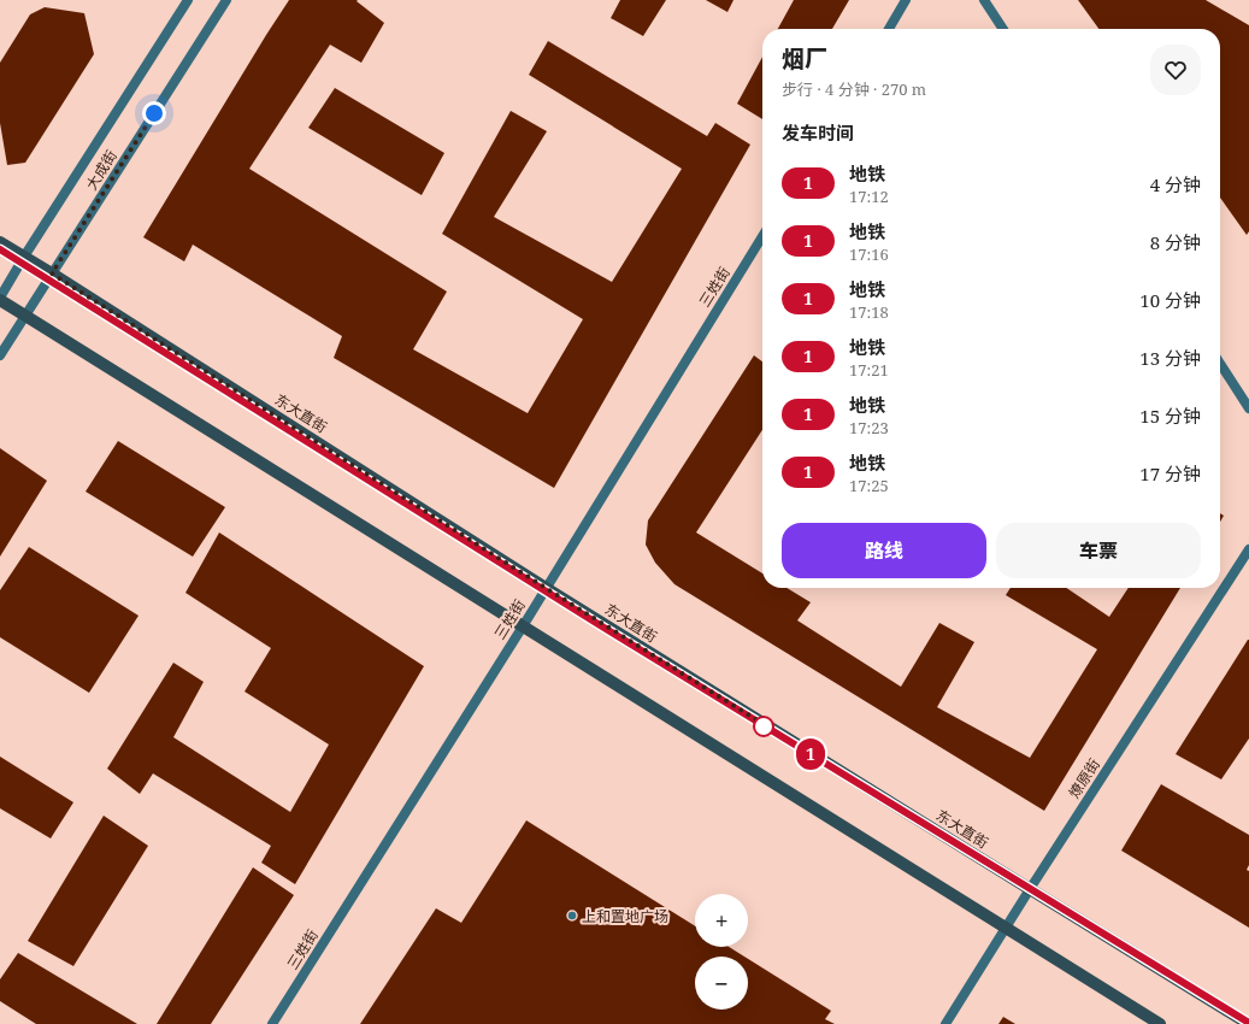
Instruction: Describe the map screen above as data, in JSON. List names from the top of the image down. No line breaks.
{"streets":{"main road":["东大直街"],"street":["大成街","三姓街","燎原街"]},"crossings":[["大成街","东大直街"],["三姓街","东大直街"],["东大直街","燎原街"]],"places":["上和置地广场"],"lines":["metro line 1"],"page":{"on_map":"1","heading":[["烟厂","步行 · 4 分钟 · 270 m"],"发车时间"],"list":[{"mark":"1","name":"地铁","note":"17:12","value":"4 分钟"},{"mark":"1","name":"地铁","note":"17:16","value":"8 分钟"},{"mark":"1","name":"地铁","note":"17:18","value":"10 分钟"},{"mark":"1","name":"地铁","note":"17:21","value":"13 分钟"},{"mark":"1","name":"地铁","note":"17:23","value":"15 分钟"},{"mark":"1","name":"地铁","note":"17:25","value":"17 分钟"}],"buttons":["路线","车票"],"map_buttons":["+","−"]}}
